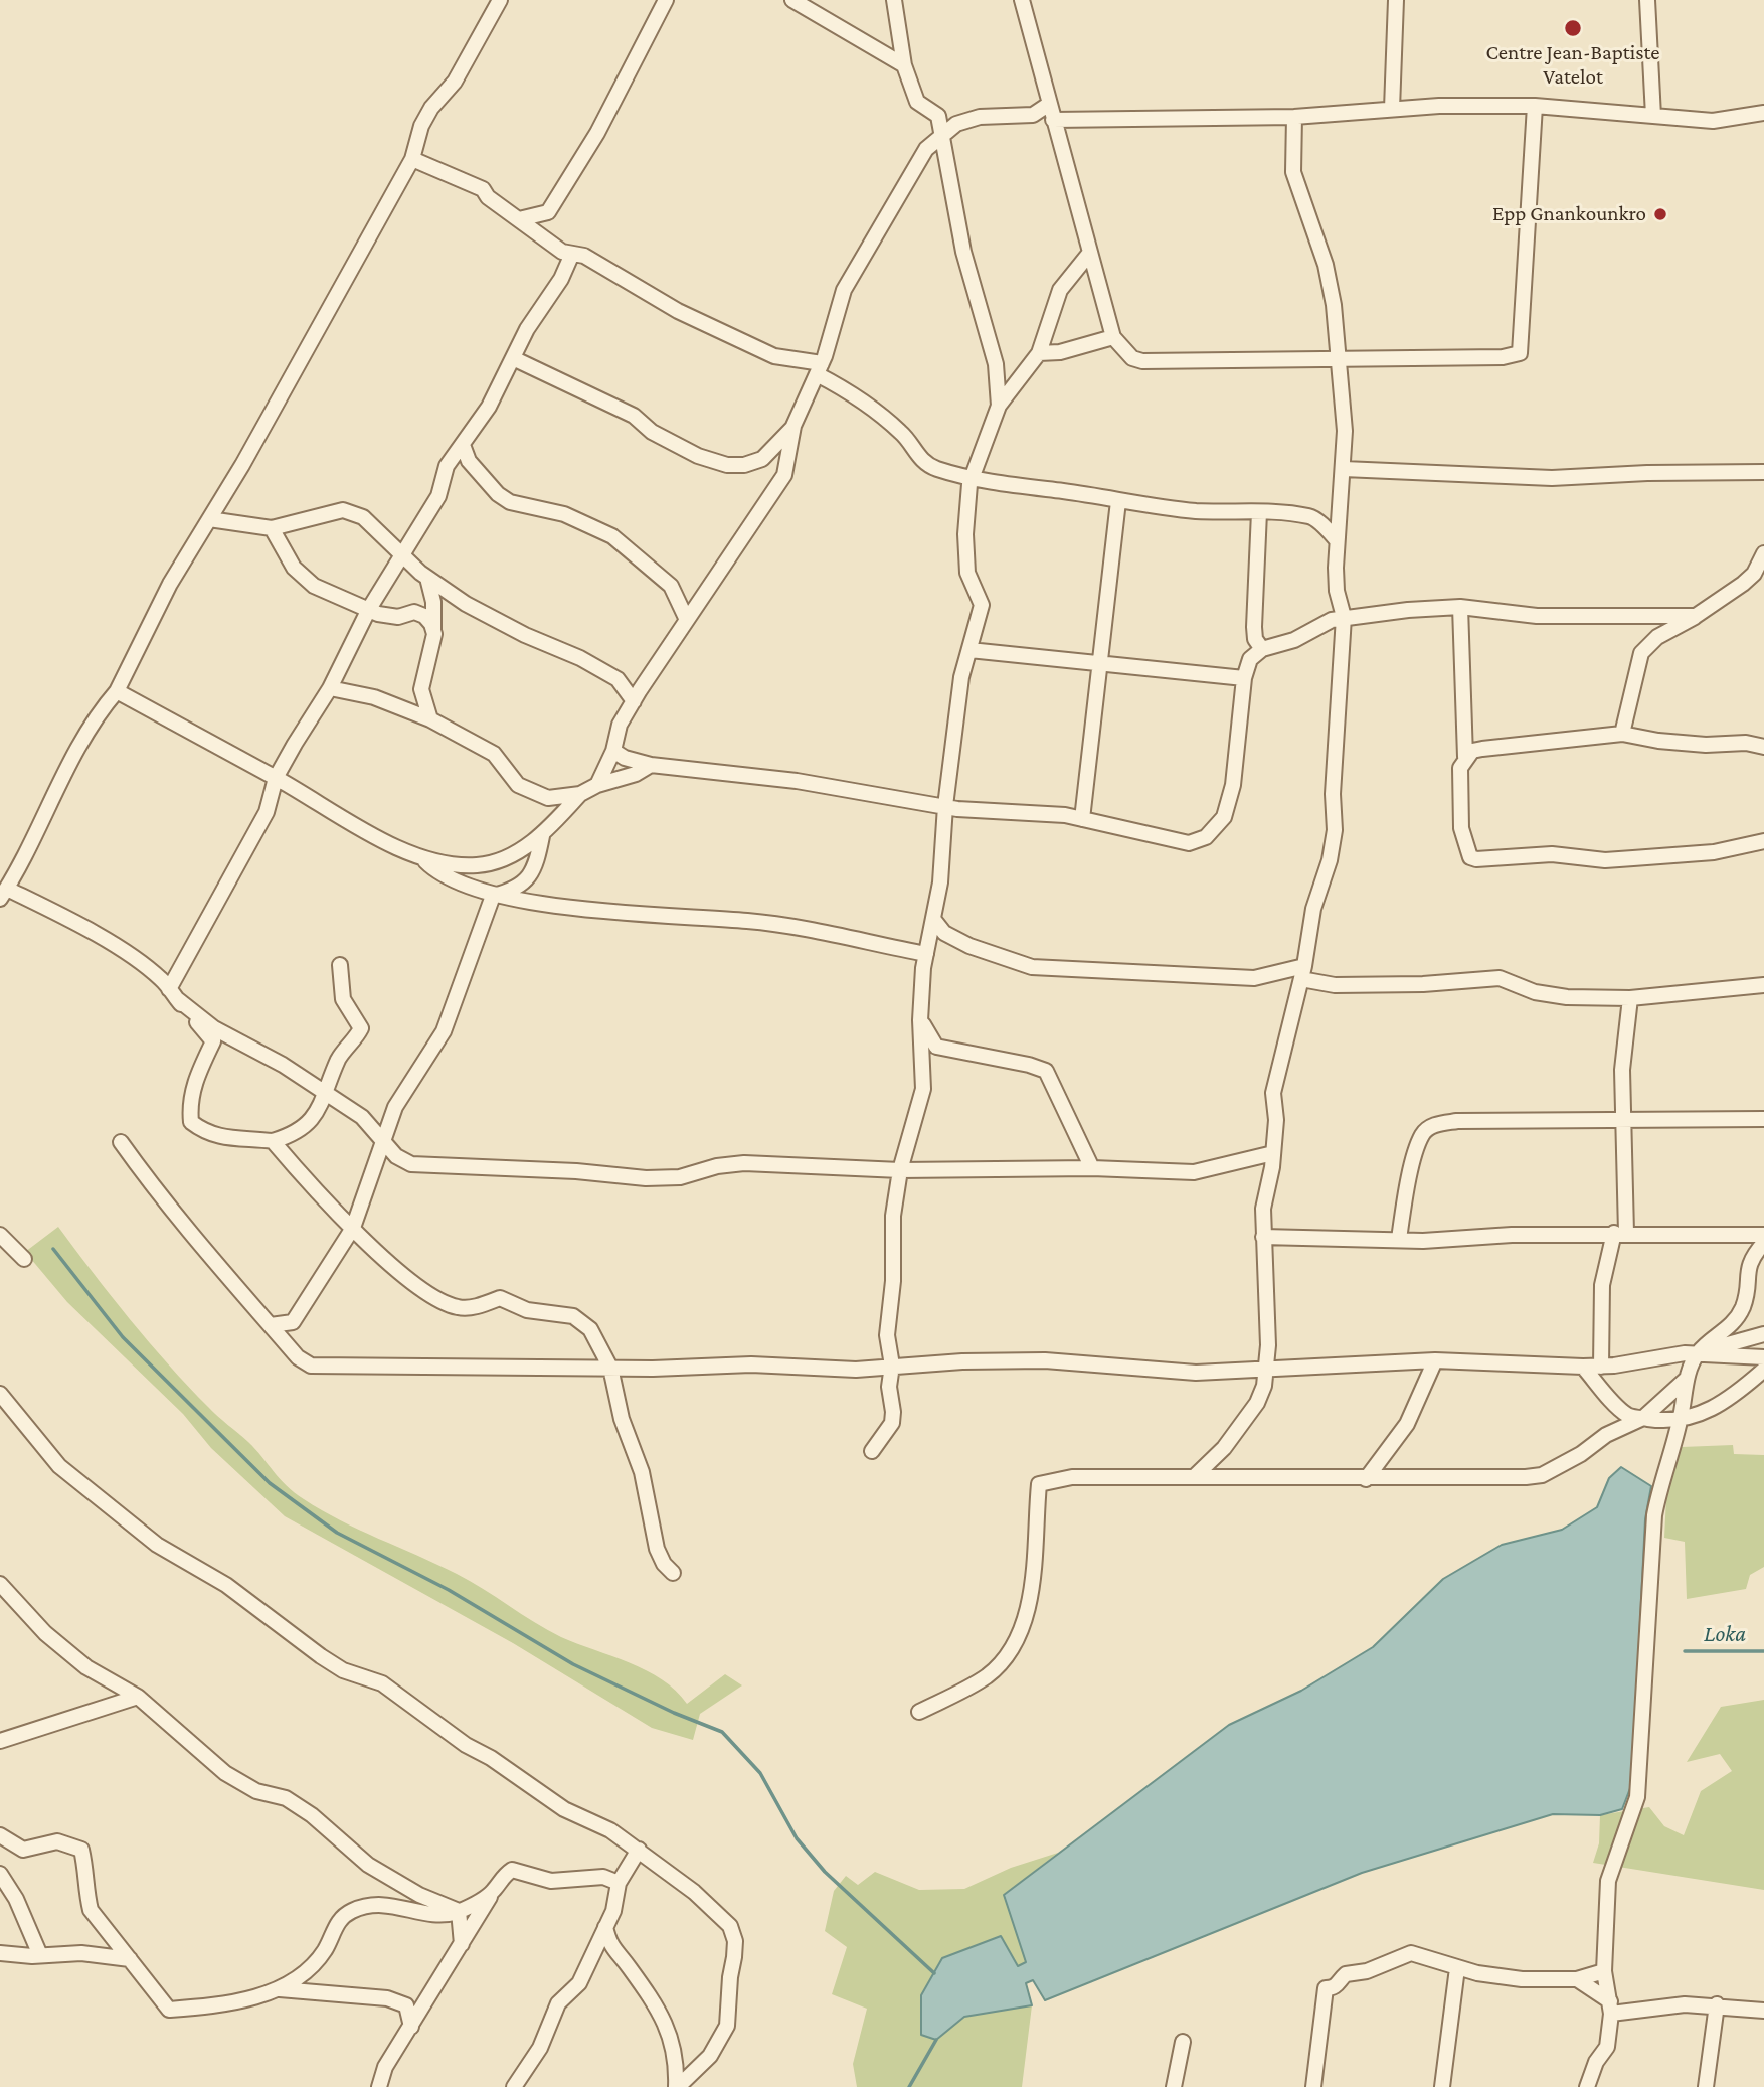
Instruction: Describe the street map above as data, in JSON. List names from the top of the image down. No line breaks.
{"water":["Loka"],"places":["Centre Jean-Baptiste Vatelot","Epp Gnankounkro"]}
